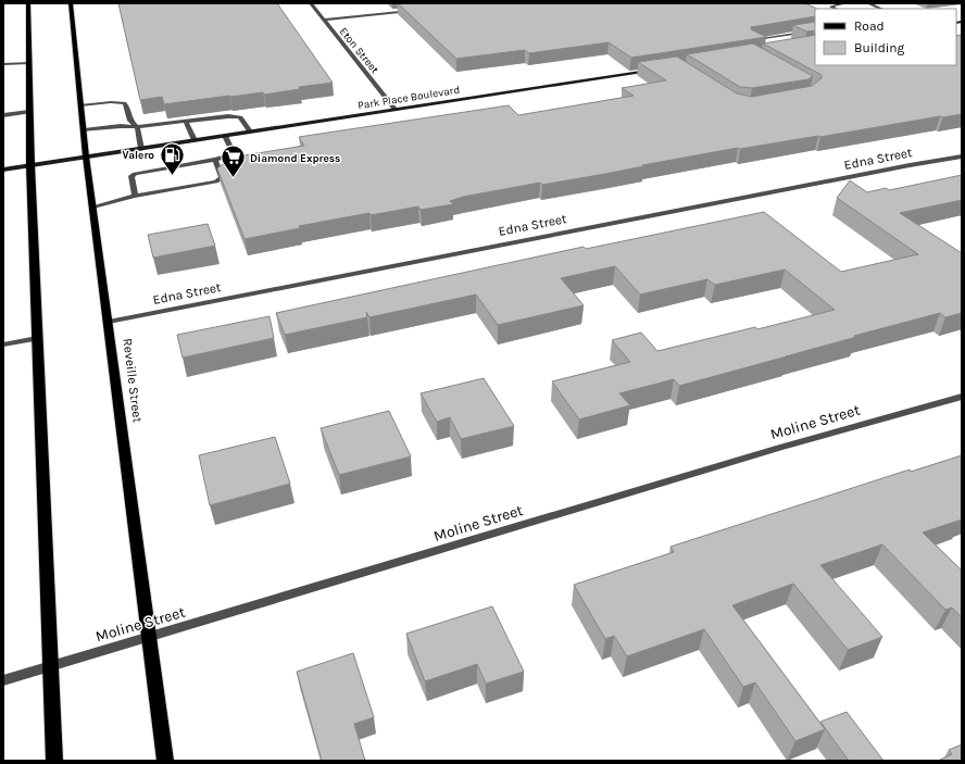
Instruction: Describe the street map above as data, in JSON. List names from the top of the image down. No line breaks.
{"streets":{"main road":["Park Place Boulevard","Reveille Street"],"street":["Eton Street","Edna Street","Moline Street"]},"crossings":[["Eton Street","Park Place Boulevard"],["Park Place Boulevard","Reveille Street"],["Edna Street","Reveille Street"],["Reveille Street","Moline Street"]],"places":{"fuel station":["Valero"],"supermarket":["Diamond Express"]},"legend":["Road","Building"]}
